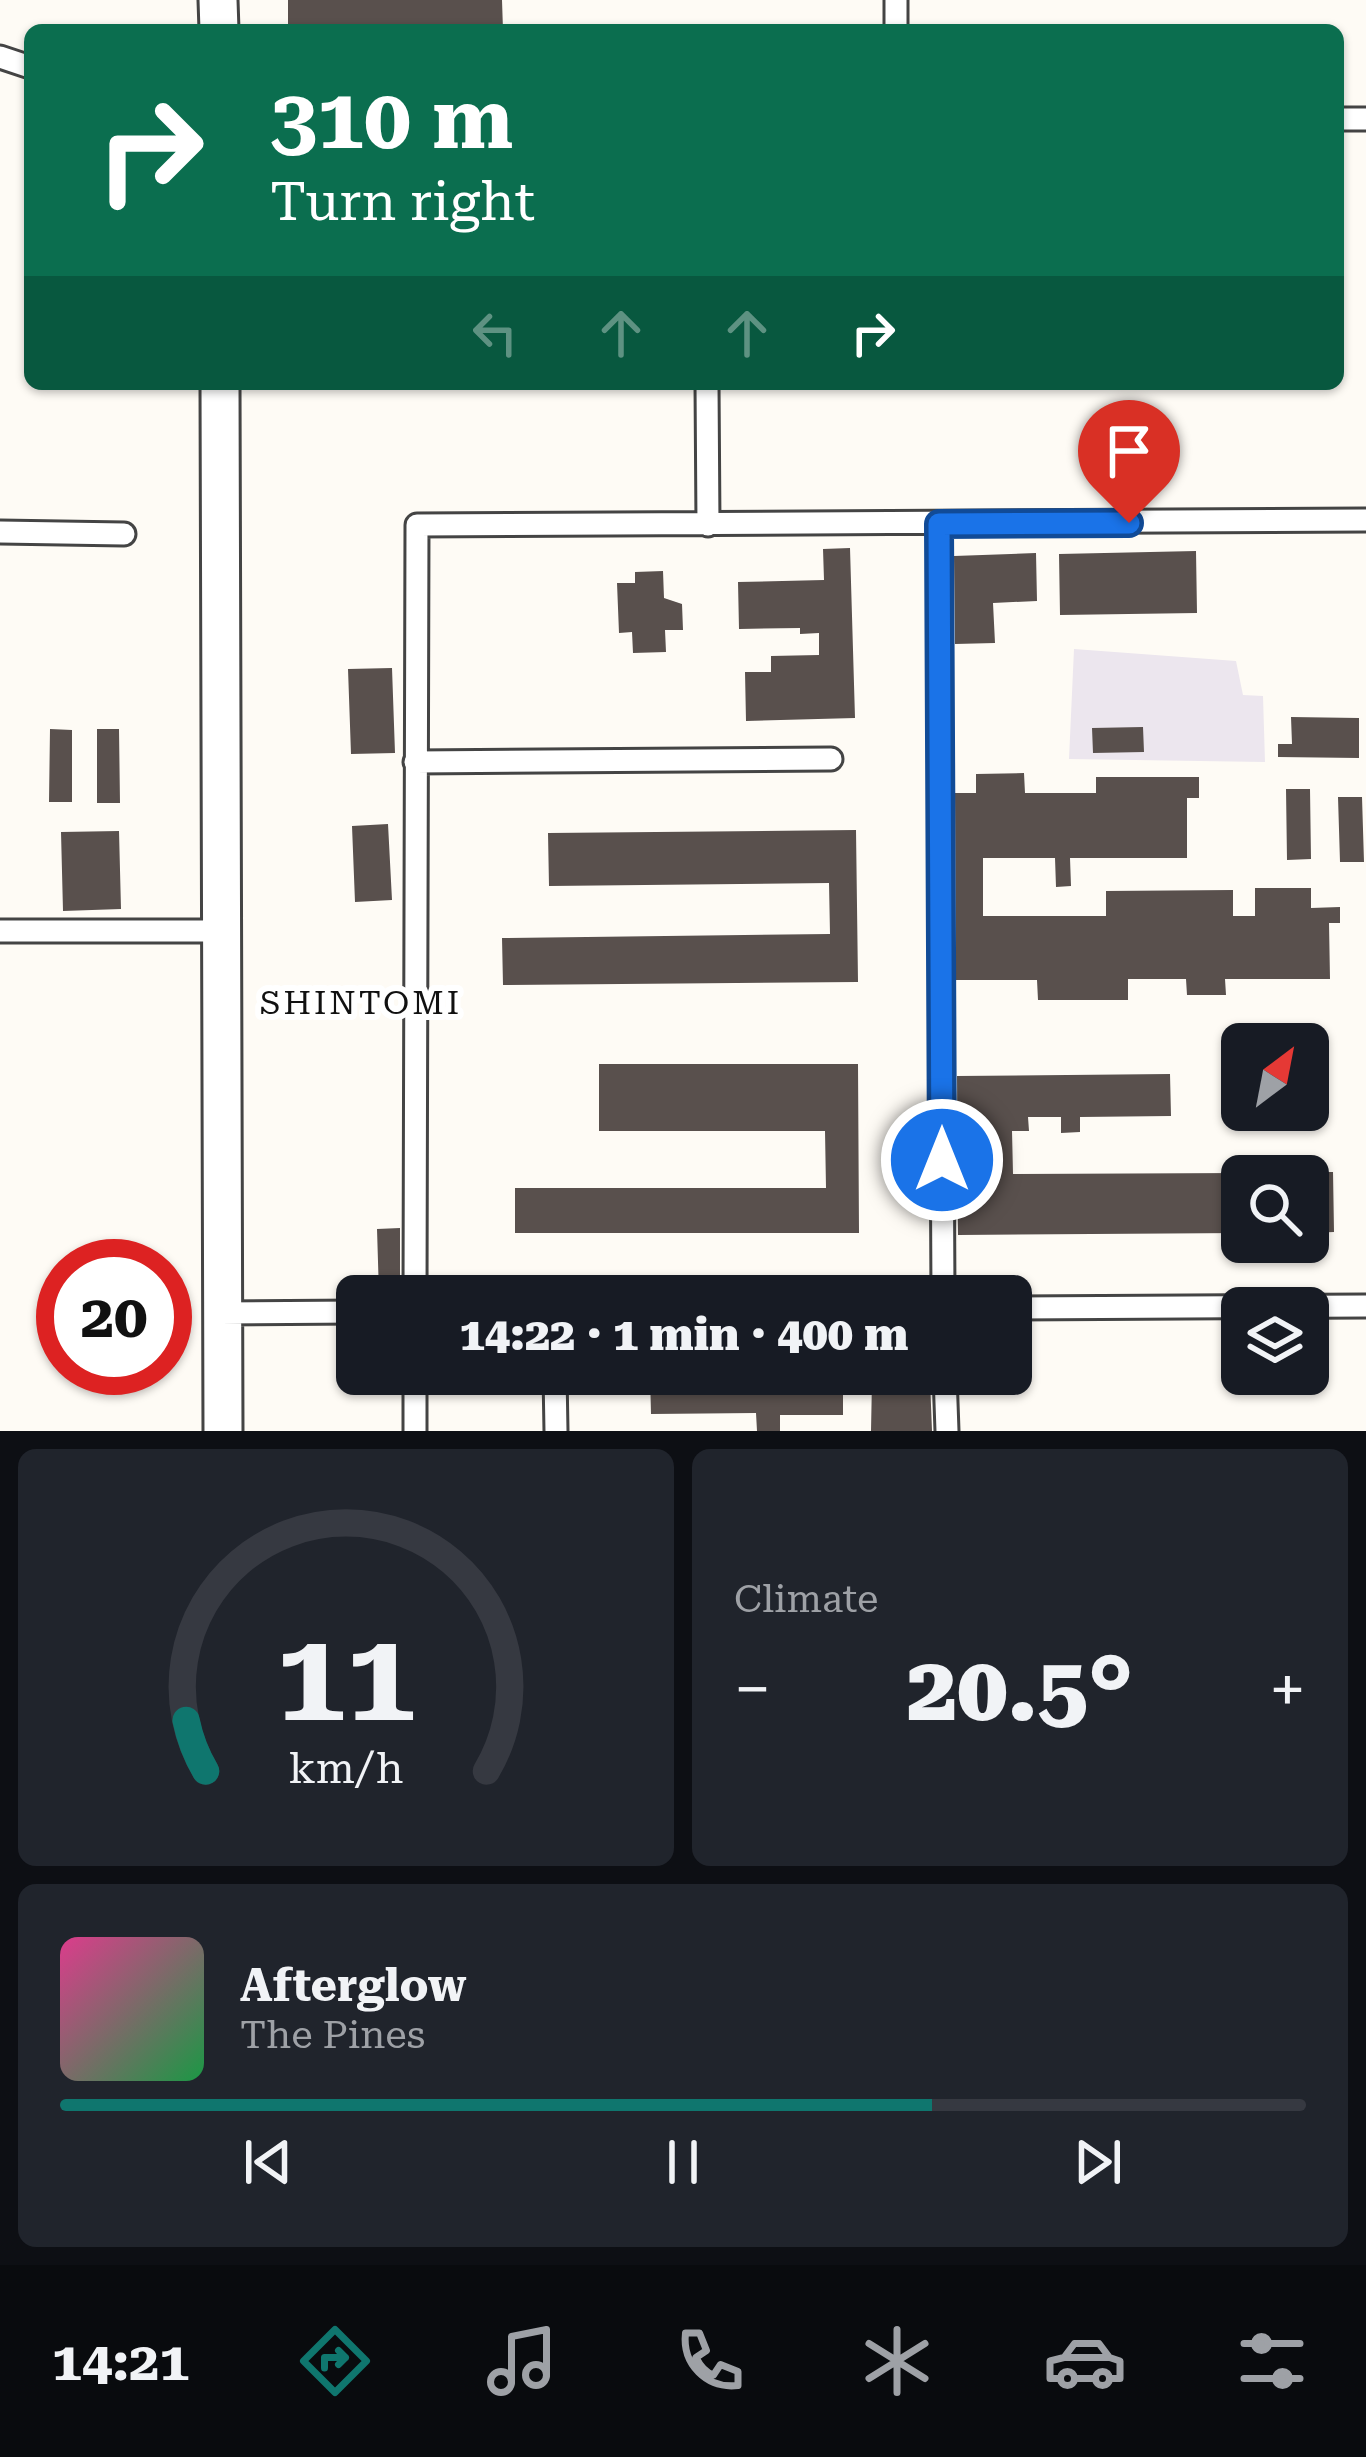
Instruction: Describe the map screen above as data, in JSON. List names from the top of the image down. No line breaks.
{"districts":["SHINTOMI"],"north":"top right","page":{"turn":["310 m","Turn right"],"limit":"20","trip":"14:22 · 1 min · 400 m","tile":"Climate","heat":["−","20.5°","+"],"song":["Afterglow","The Pines"],"tabs":"14:21","gauge":["11","km/h"]}}
